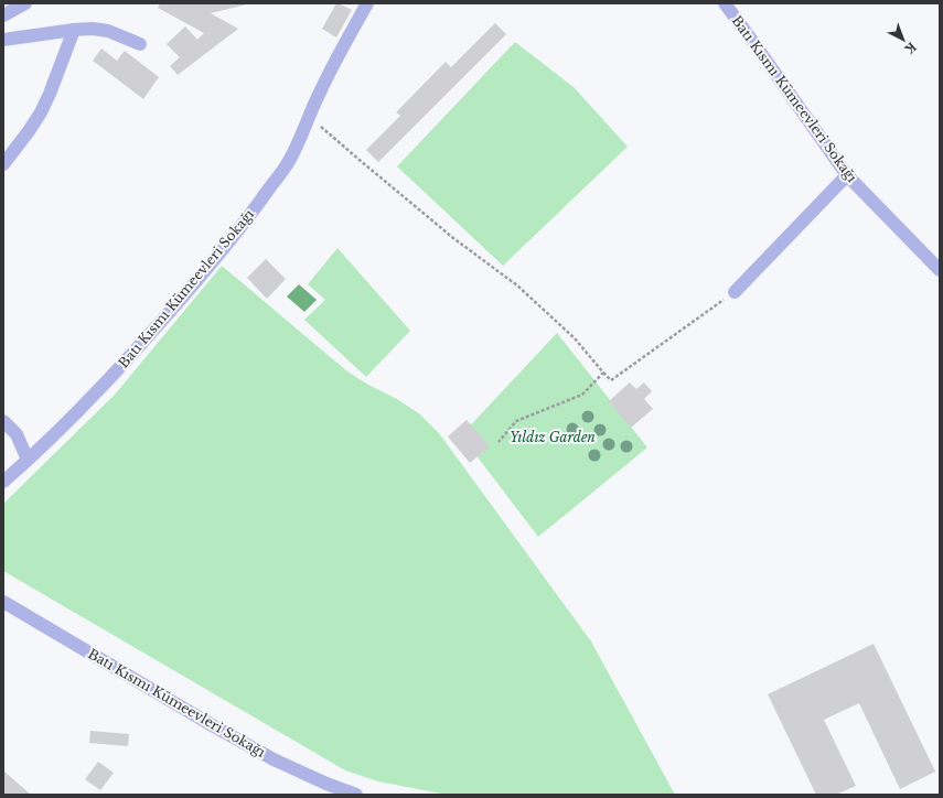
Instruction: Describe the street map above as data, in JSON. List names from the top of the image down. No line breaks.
{"streets":{"street":["Batı Kısmı Kümeevleri Sokağı"]},"parks":["Yıldız Garden"],"north":"bottom right"}
